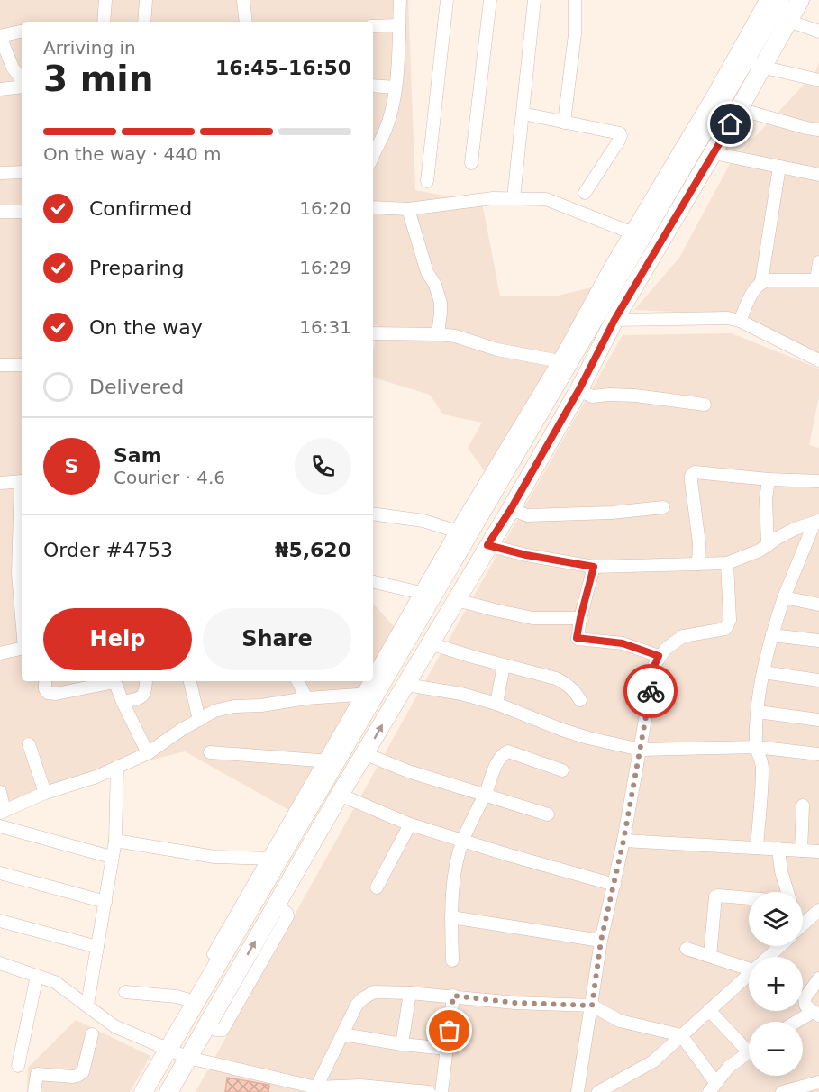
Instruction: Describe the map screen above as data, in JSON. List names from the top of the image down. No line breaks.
{"page":{"heading":["3 min","Arriving in","16:45–16:50"],"panel":["Sam","Courier · 4.6","Order #4753","₦5,620"],"bar":"On the way · 440 m","list":[["Confirmed","16:20"],["Preparing","16:29"],["On the way","16:31"],"Delivered"],"round":"S","buttons":["Help","Share"],"map_buttons":["+","−"]}}
